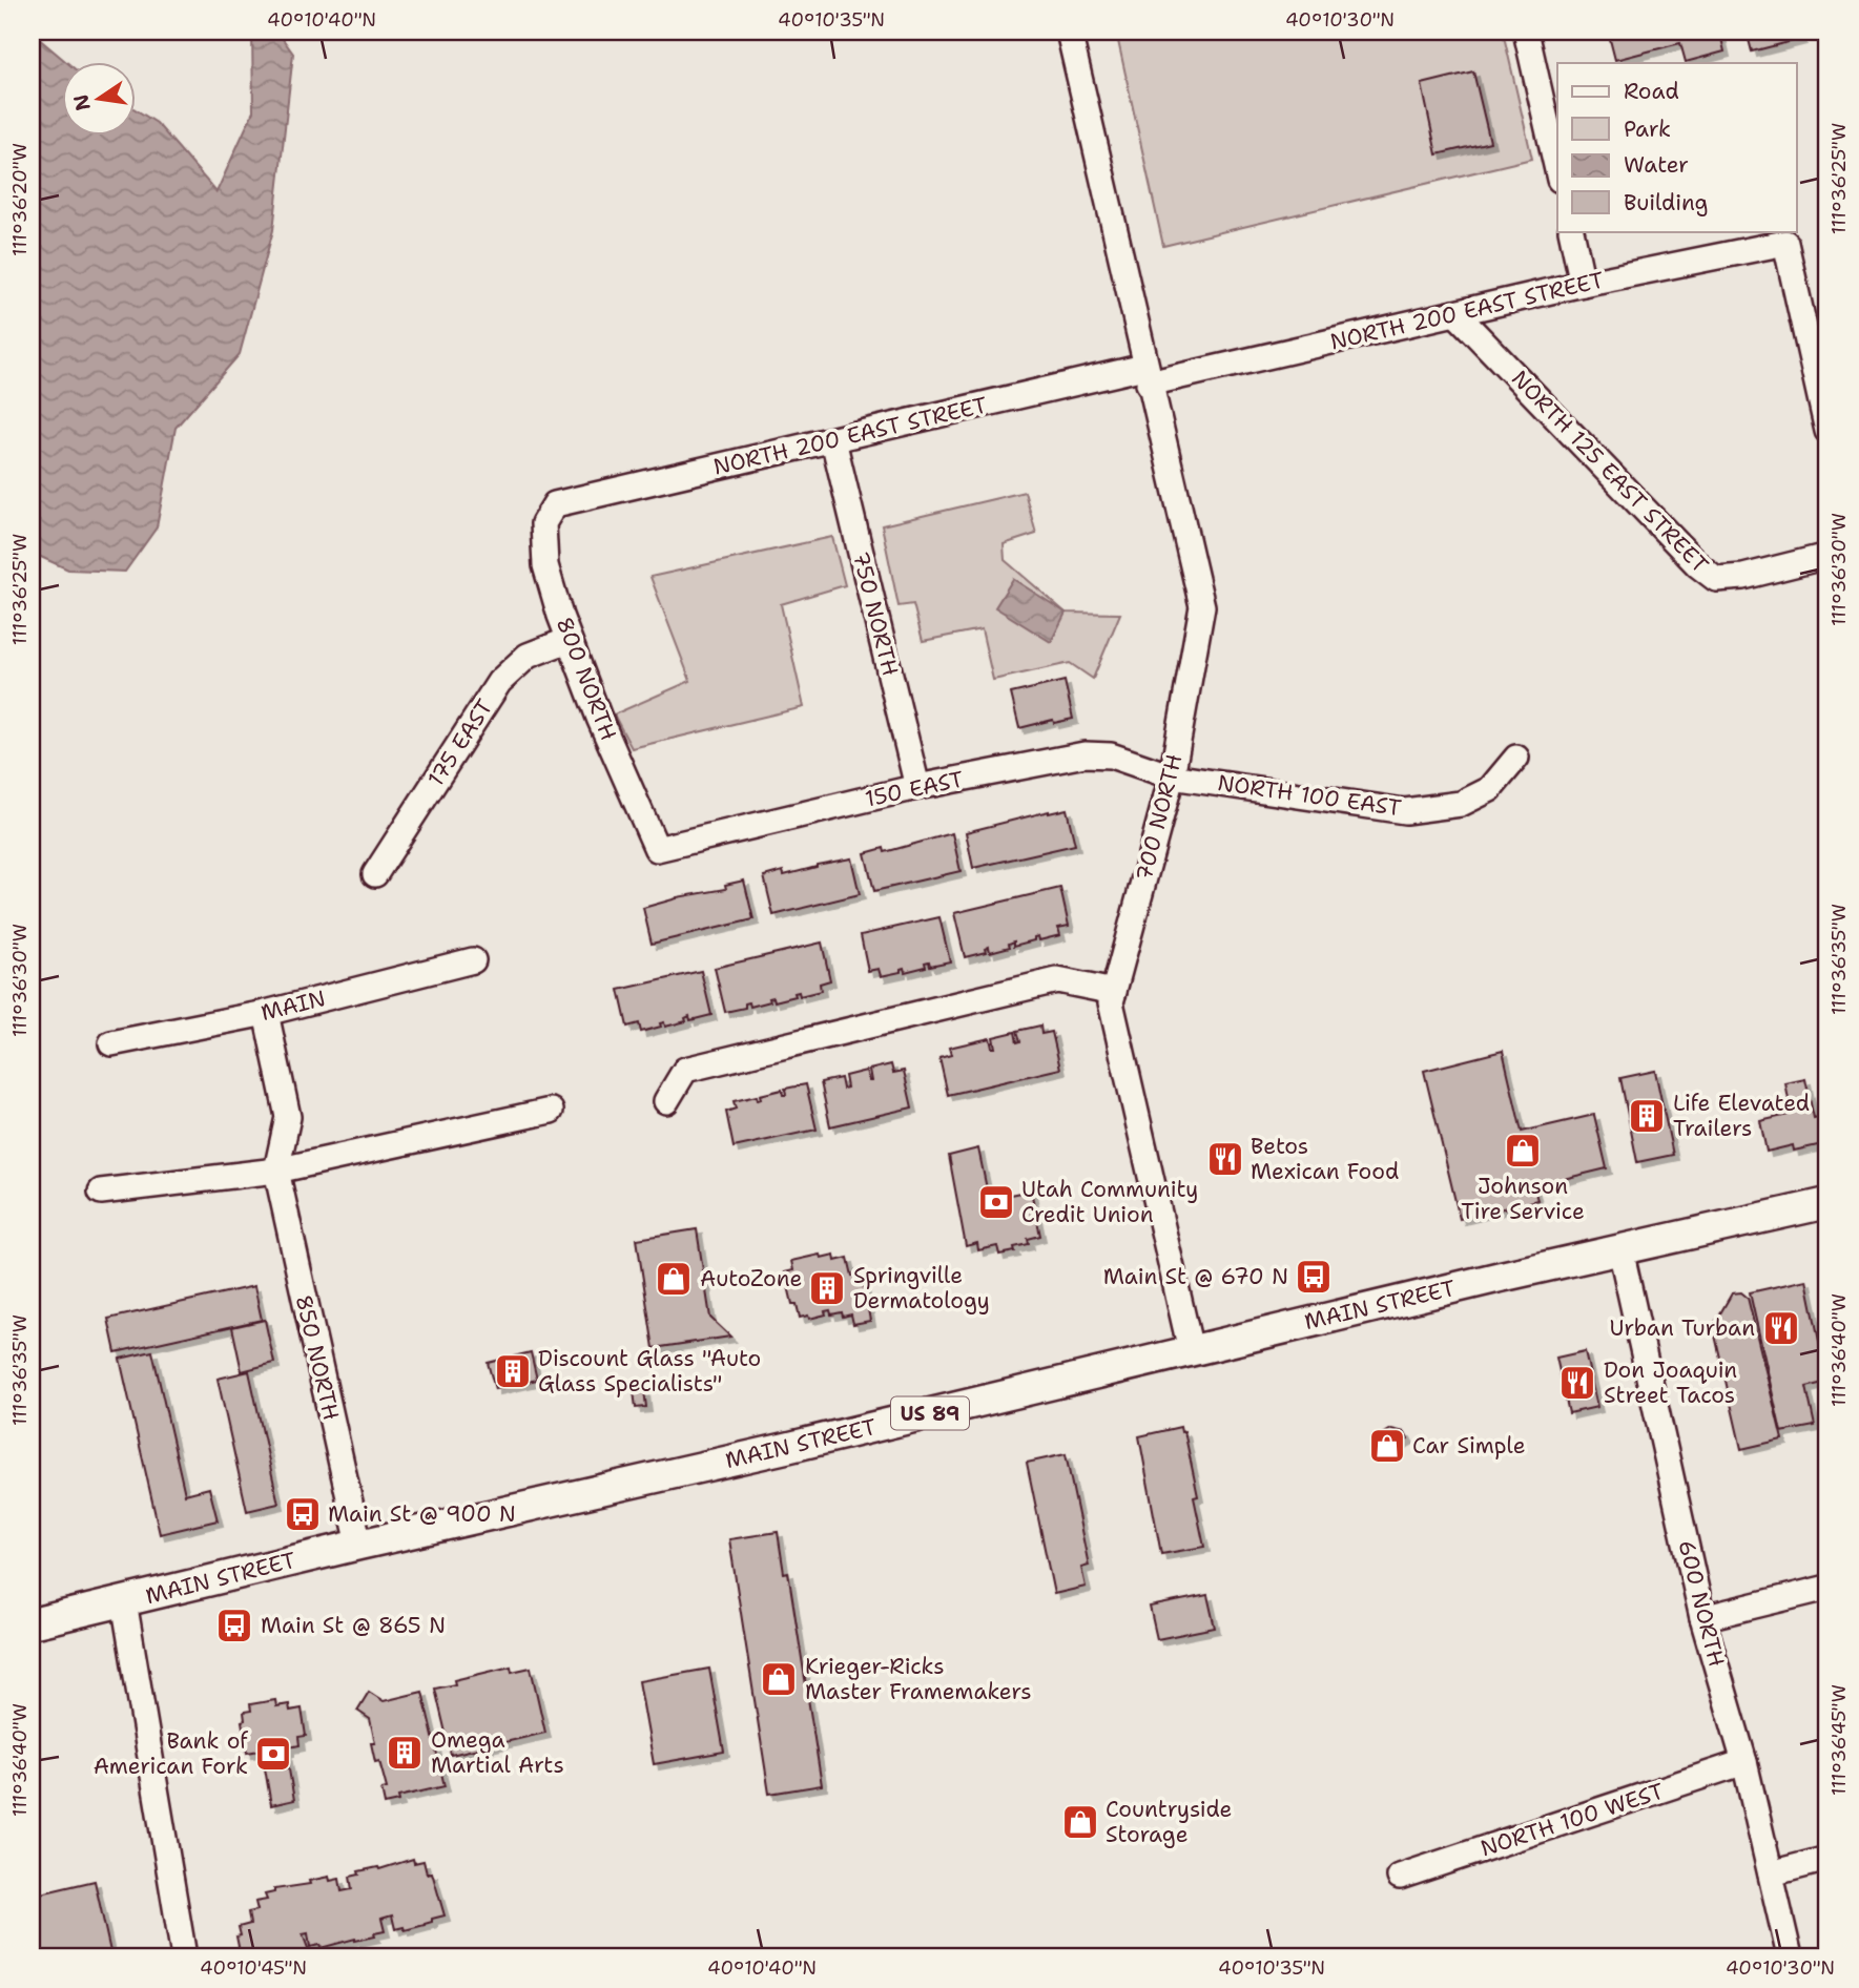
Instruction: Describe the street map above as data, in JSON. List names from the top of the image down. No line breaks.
{"streets":{"main road":["MAIN STREET","US 89"],"street":["NORTH 200 EAST STREET","NORTH 125 EAST STREET","750 NORTH","800 NORTH","175 EAST","150 EAST","NORTH 100 EAST","700 NORTH","MAIN","850 NORTH","600 NORTH","NORTH 100 WEST"]},"crossings":[["NORTH 200 EAST STREET","NORTH 125 EAST STREET"],["NORTH 200 EAST STREET","750 NORTH"],["NORTH 200 EAST STREET","800 NORTH"],["NORTH 200 EAST STREET","700 NORTH"],["750 NORTH","150 EAST"],["800 NORTH","175 EAST"],["800 NORTH","150 EAST"],["150 EAST","NORTH 100 EAST"],["150 EAST","700 NORTH"],["NORTH 100 EAST","700 NORTH"],["700 NORTH","MAIN STREET"],["MAIN STREET","850 NORTH"],["MAIN STREET","600 NORTH"],["600 NORTH","NORTH 100 WEST"]],"places":{"building":["Life Elevated Trailers","Springville Dermatology","Discount Glass \"Auto Glass Specialists\"","Omega Martial Arts"],"shop":["Johnson Tire Service","AutoZone","Car Simple","Krieger-Ricks Master Framemakers","Countryside Storage"],"restaurant":["Betos Mexican Food","Urban Turban","Don Joaquin Street Tacos"],"bank":["Utah Community Credit Union","Bank of American Fork"],"bus stop":["Main St @ 670 N","Main St @ 900 N","Main St @ 865 N"]},"legend":["Road","Park","Water","Building"],"north":"left","coordinates":["40°10'40\"N","40°10'35\"N","40°10'30\"N","111°36'25\"W","111°36'20\"W","111°36'30\"W","111°36'35\"W","111°36'40\"W","111°36'45\"W","40°10'45\"N"]}
